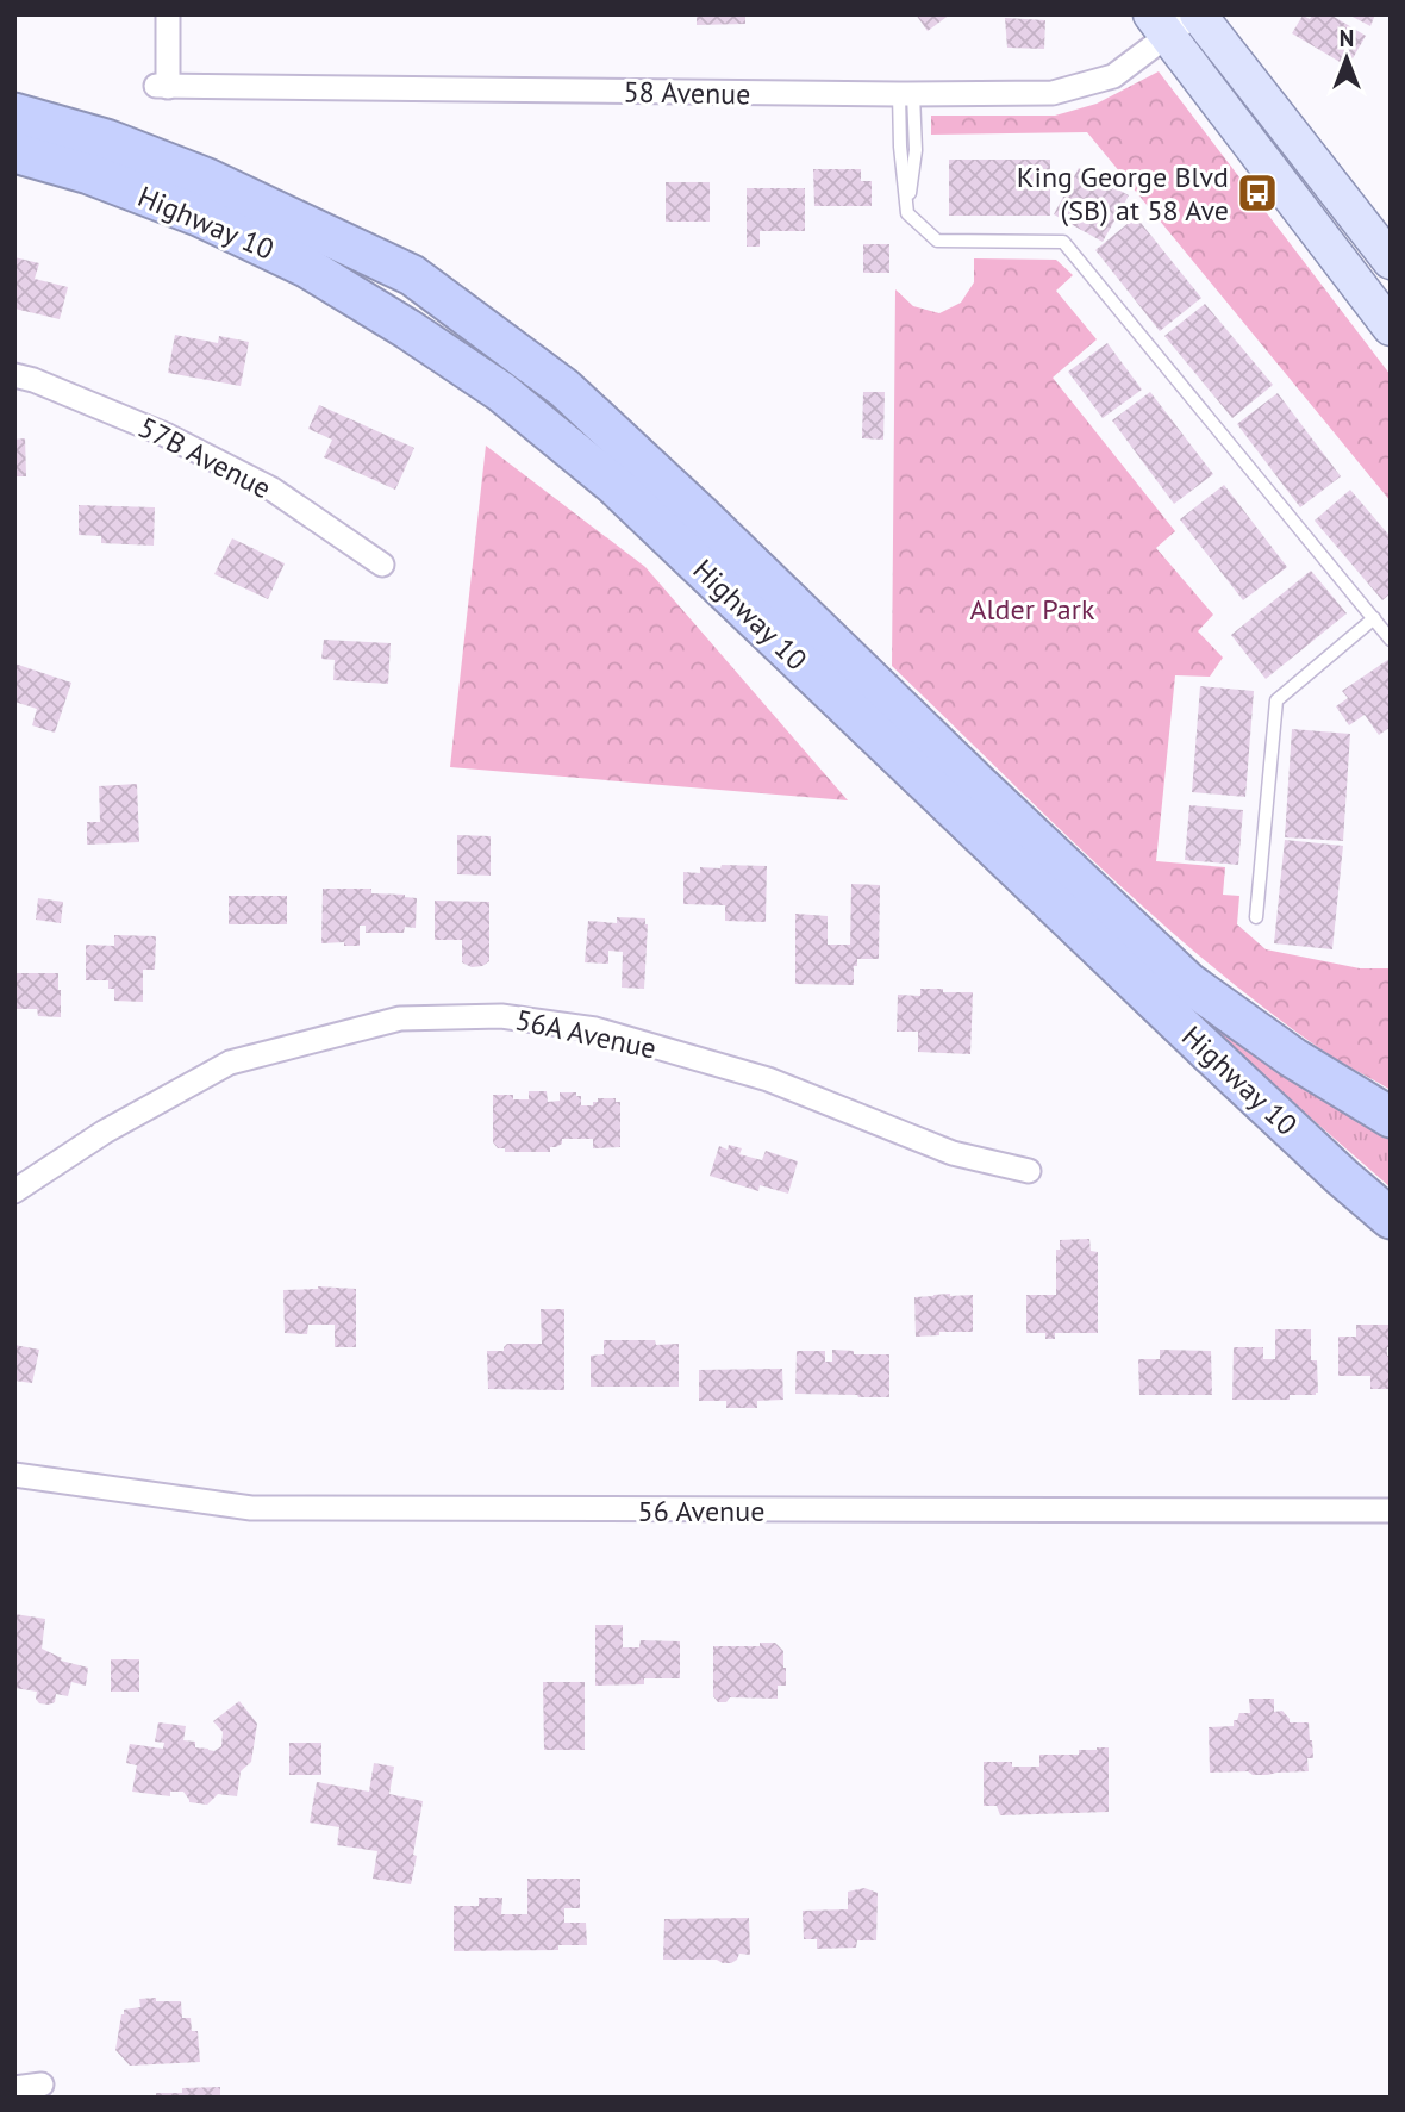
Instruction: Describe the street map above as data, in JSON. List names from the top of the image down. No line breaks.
{"streets":{"highway":["Highway 10"],"street":["58 Avenue","57B Avenue","56A Avenue","56 Avenue"]},"parks":["Alder Park"],"places":{"bus stop":["King George Blvd (SB) at 58 Ave"]},"north":"top"}
